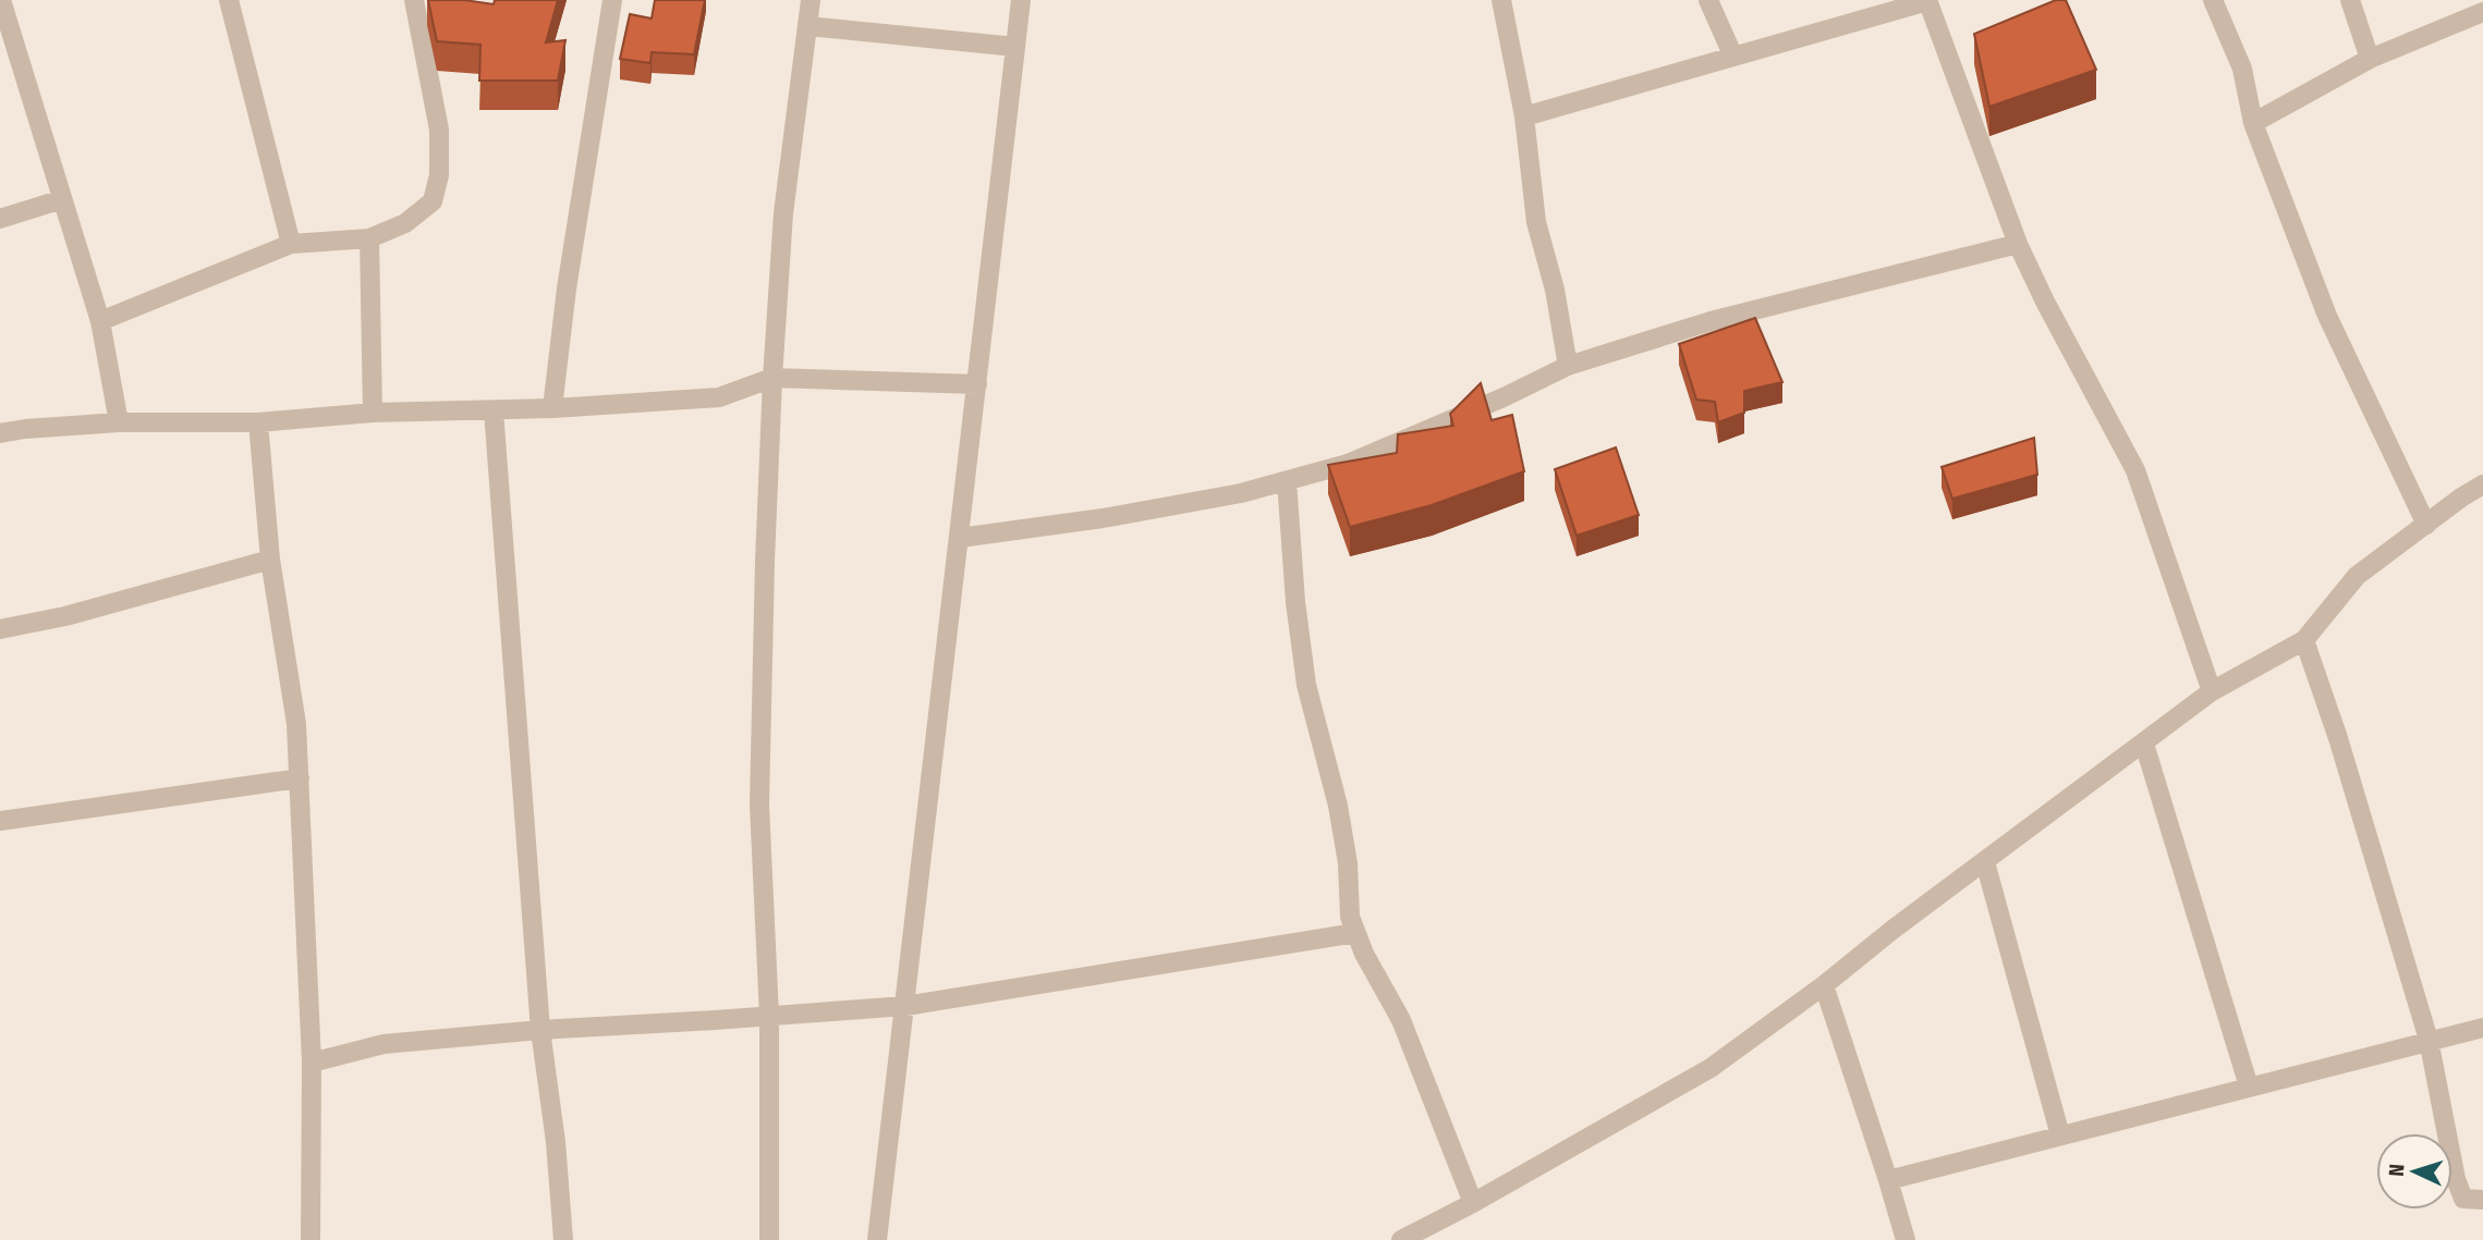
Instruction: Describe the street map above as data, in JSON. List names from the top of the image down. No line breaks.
{"north":"left"}
